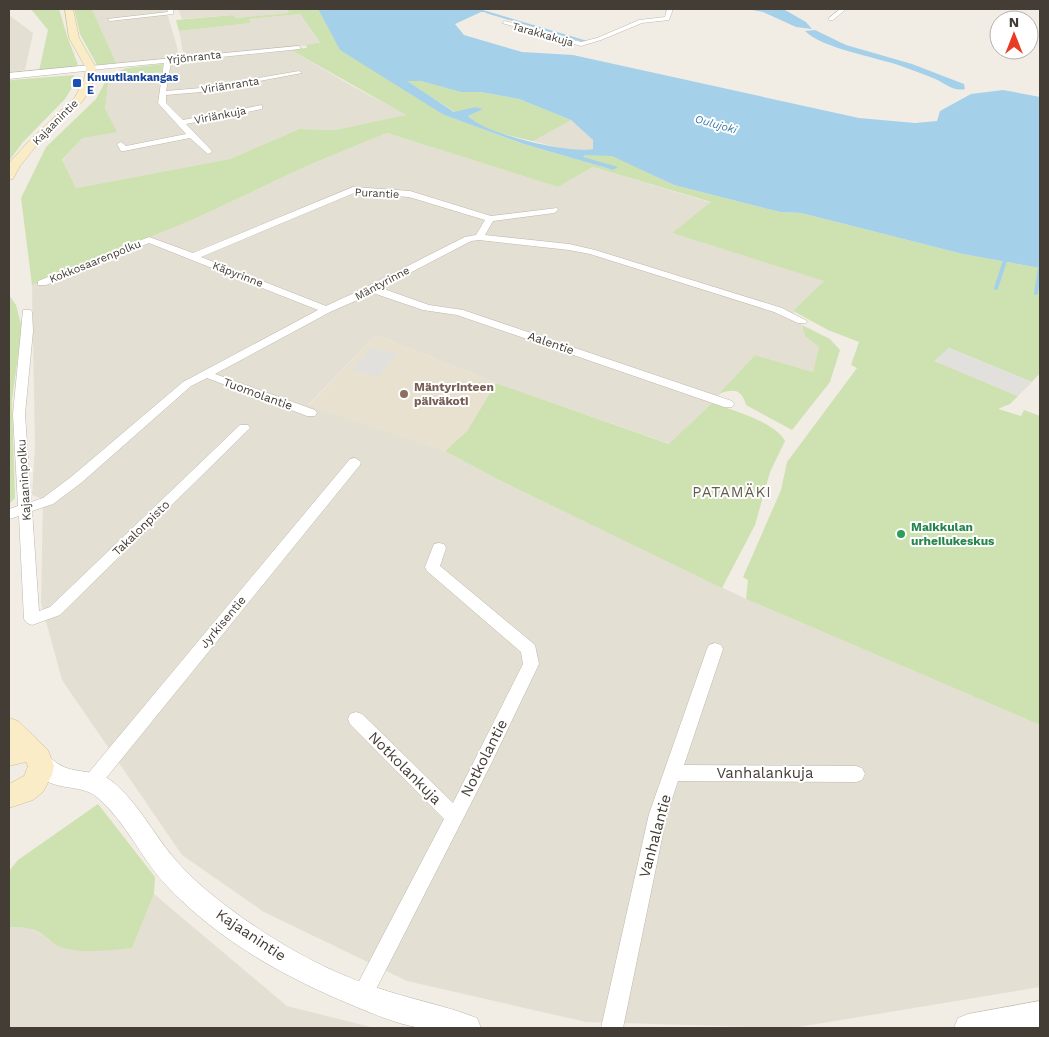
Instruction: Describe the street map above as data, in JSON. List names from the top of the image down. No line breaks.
{"streets":{"main road":["Kajaanintie"],"street":["Tarakkakuja","Yrjönranta","Viriänranta","Viriänkuja","Purantie","Kokkosaarenpolku","Käpyrinne","Mäntyrinne","Aalentie","Tuomolantie","Kajaaninpolku","Takalonpisto","Jyrkisentie","Notkolantie","Notkolankuja","Vanhalankuja","Vanhalantie"]},"crossings":[["Yrjönranta","Kajaanintie"],["Kajaanintie","Jyrkisentie"],["Kajaanintie","Notkolantie"],["Purantie","Käpyrinne"],["Kokkosaarenpolku","Käpyrinne"],["Käpyrinne","Mäntyrinne"],["Mäntyrinne","Aalentie"],["Mäntyrinne","Tuomolantie"],["Mäntyrinne","Kajaaninpolku"],["Kajaaninpolku","Takalonpisto"],["Notkolantie","Notkolankuja"],["Vanhalankuja","Vanhalantie"]],"districts":["PATAMÄKI"],"water":["Oulujoki"],"places":{"transit":["Knuutilankangas E"],"other":["Mäntyrinteen päiväkoti","Maikkulan urheilukeskus"]},"north":"top"}
